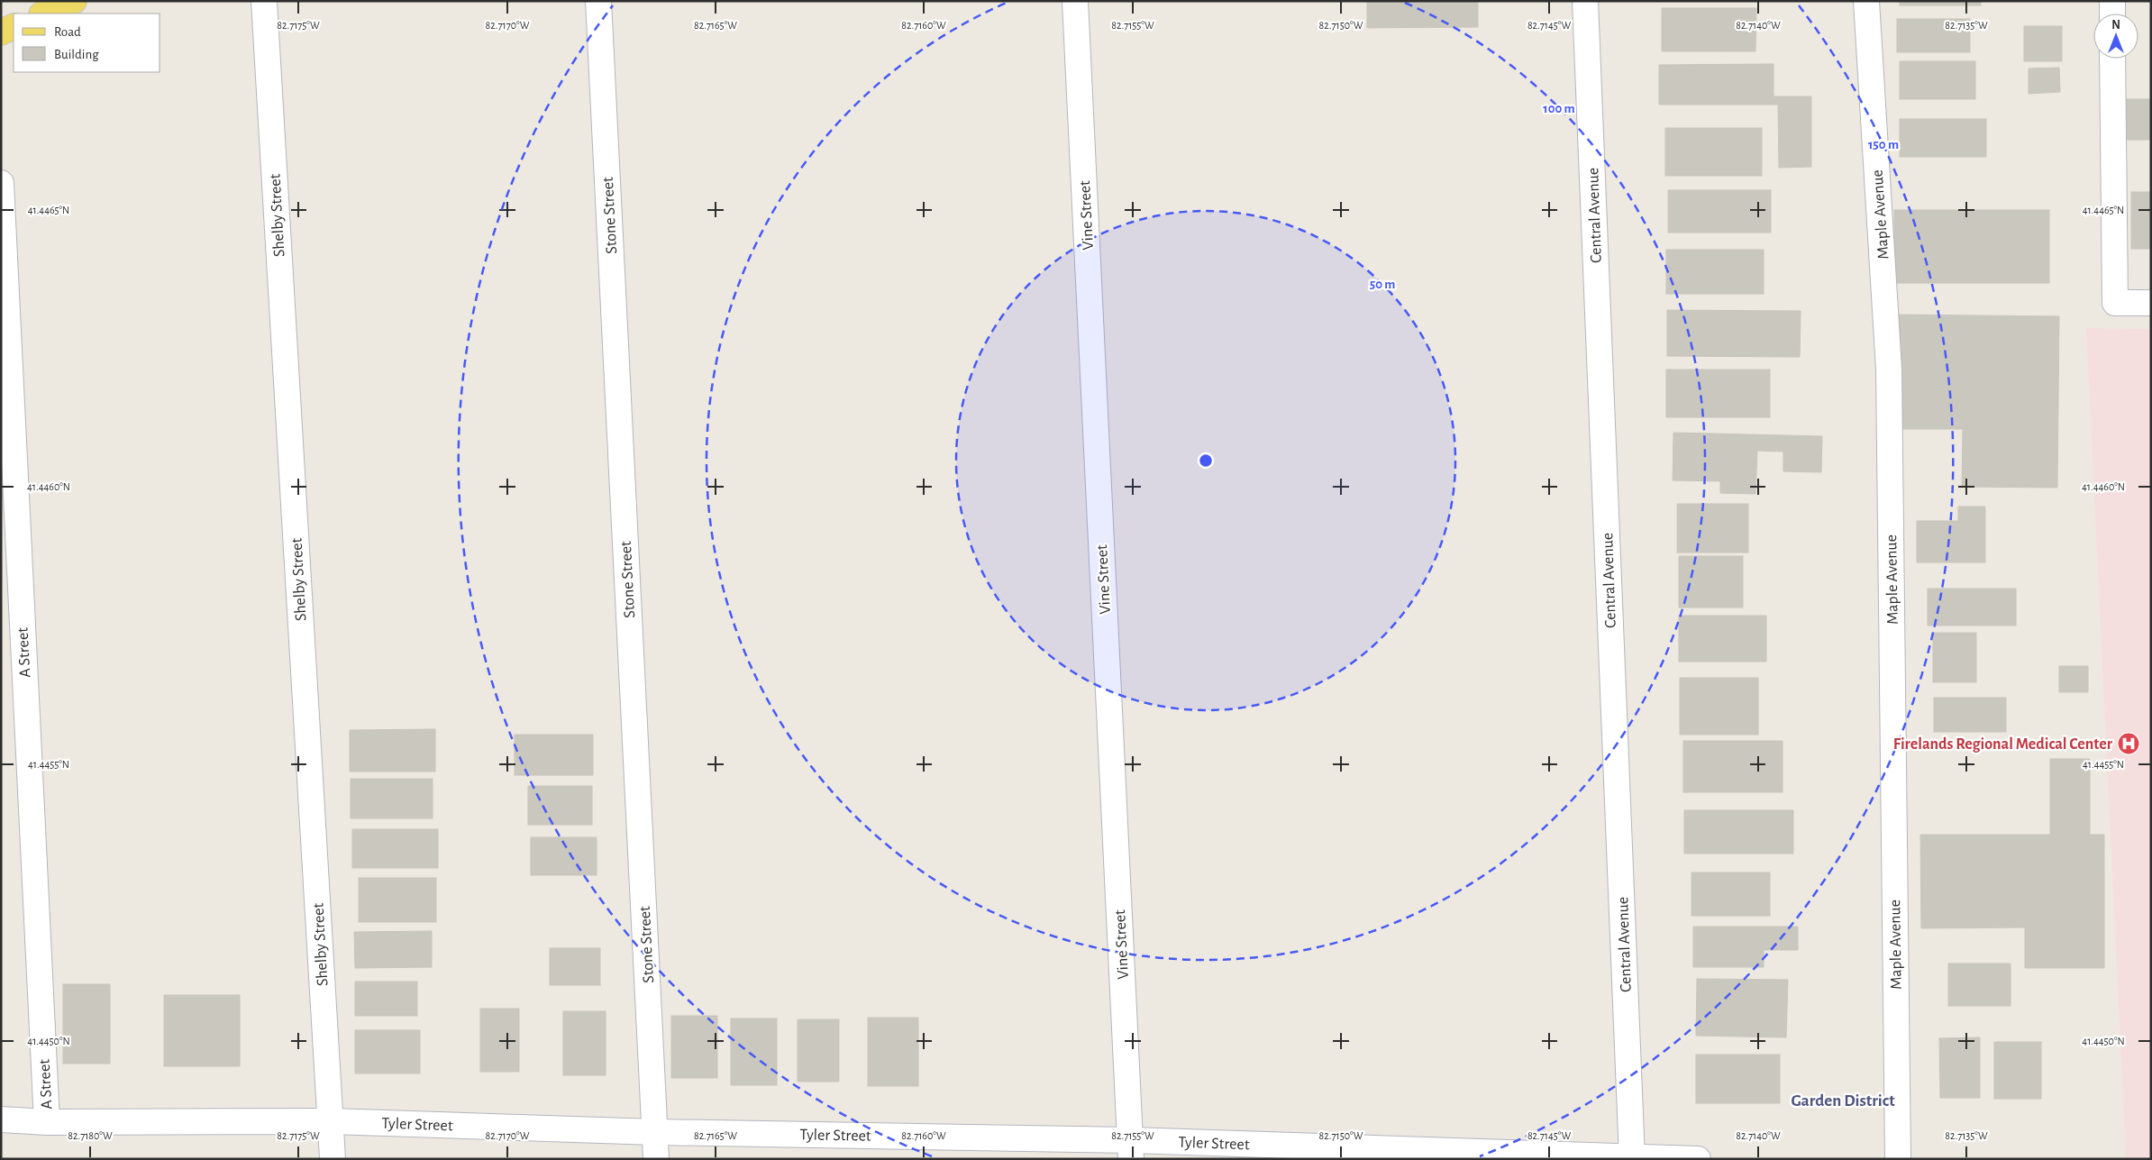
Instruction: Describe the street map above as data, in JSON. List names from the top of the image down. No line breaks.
{"streets":{"street":["Maple Avenue","Shelby Street","Stone Street","Vine Street","Central Avenue","A Street","Tyler Street"]},"crossings":[["Shelby Street","Tyler Street"],["Stone Street","Tyler Street"],["Vine Street","Tyler Street"],["Central Avenue","Tyler Street"],["A Street","Tyler Street"]],"districts":["Garden District"],"places":{"hospital":["Firelands Regional Medical Center"]},"legend":["Road","Building"],"north":"top","coordinates":["82.7175°W","82.7170°W","82.7165°W","82.7160°W","82.7155°W","82.7150°W","82.7145°W","82.7140°W","82.7135°W","41.4465°N","41.4460°N","41.4455°N","41.4450°N","82.7180°W"],"rings":["100 m","150 m","50 m"]}
